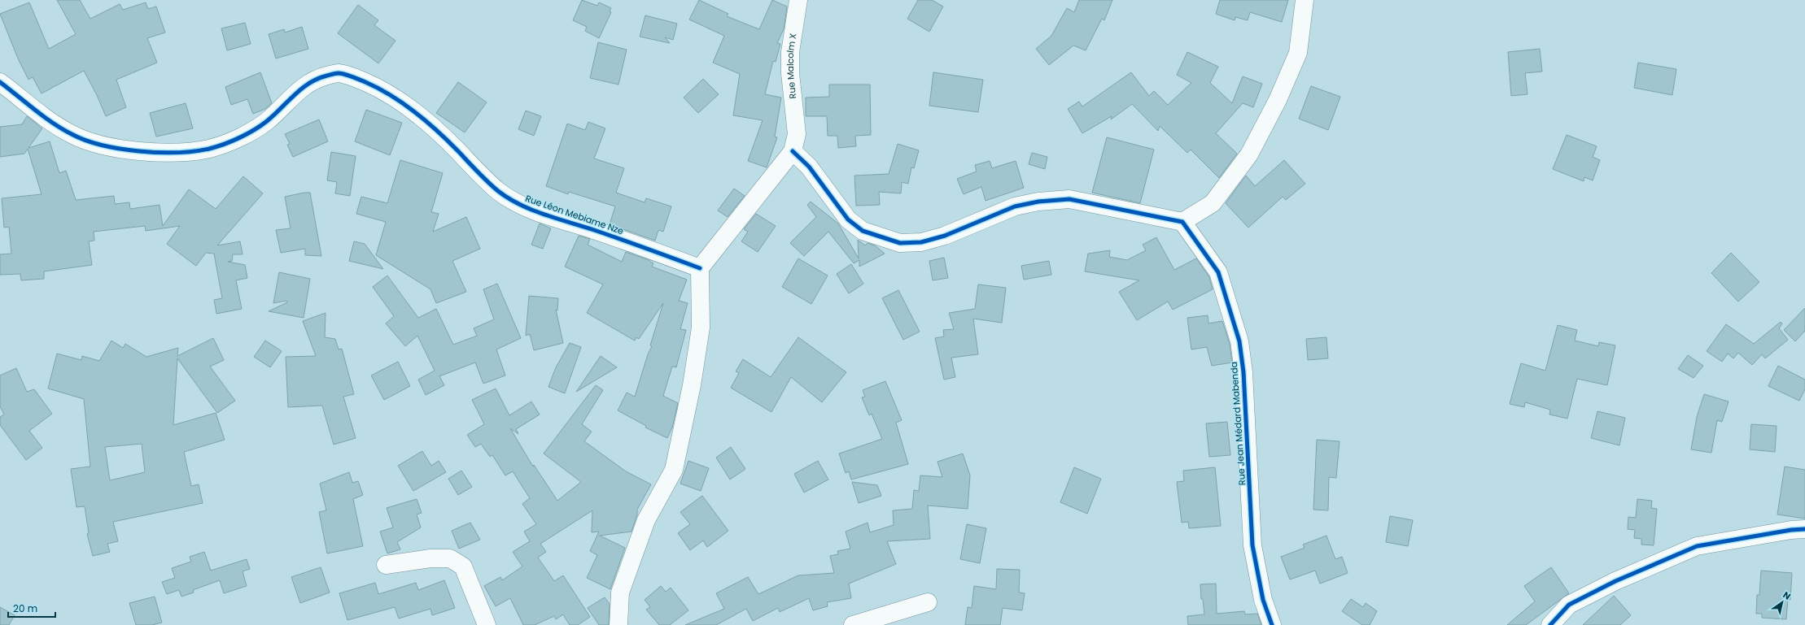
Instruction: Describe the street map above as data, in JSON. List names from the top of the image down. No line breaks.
{"streets":{"street":["Rue Malcolm X","Rue Léon Mebiame Nze","Rue Jean Médard Mabenda"]},"scale_bar":"20 m","north":"top right"}
